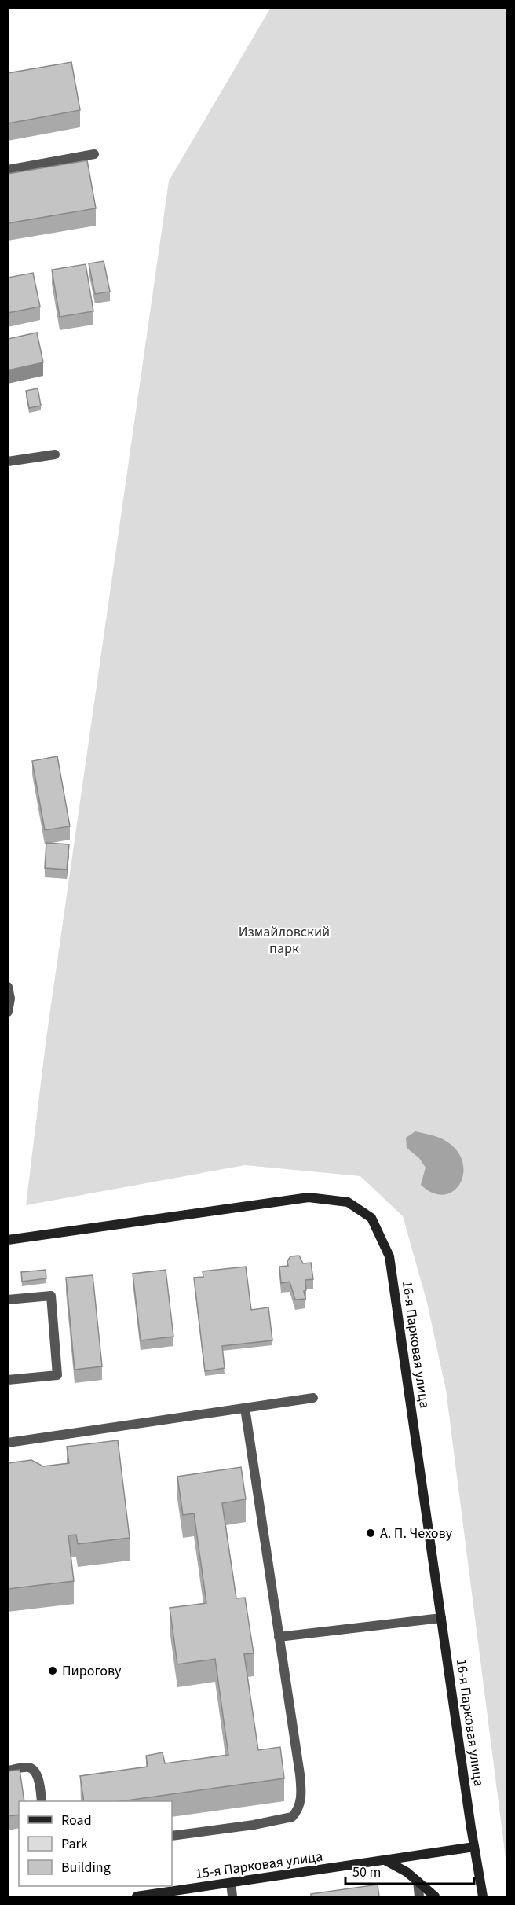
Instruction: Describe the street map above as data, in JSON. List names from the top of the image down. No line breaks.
{"streets":{"main road":["16-я Парковая улица","15-я Парковая улица"]},"crossings":[["16-я Парковая улица","15-я Парковая улица"]],"parks":["Измайловский парк"],"places":["А. П. Чехову","Пирогову"],"legend":["Road","Park","Building"],"scale_bar":"50 m"}
